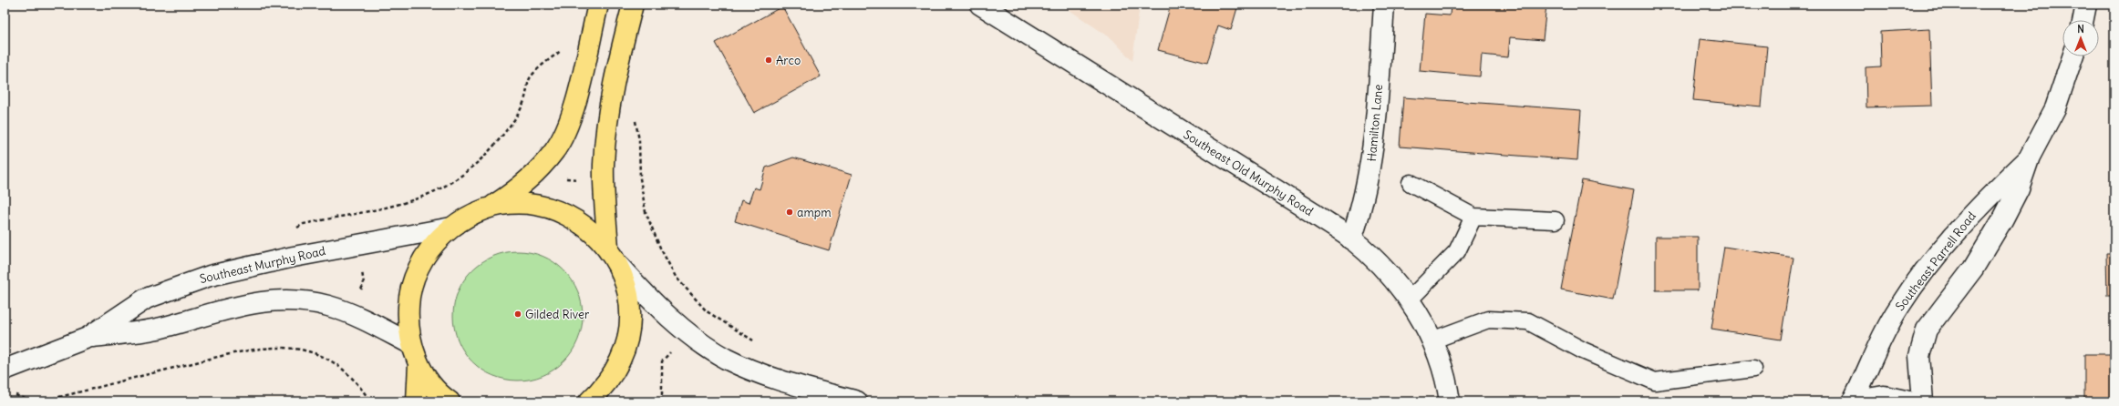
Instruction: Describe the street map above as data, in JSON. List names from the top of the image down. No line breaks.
{"streets":{"street":["Hamilton Lane","Southeast Old Murphy Road","Southeast Parrell Road","Southeast Murphy Road"]},"crossings":[["Hamilton Lane","Southeast Old Murphy Road"]],"places":["Arco","ampm","Gilded River"],"north":"top"}
